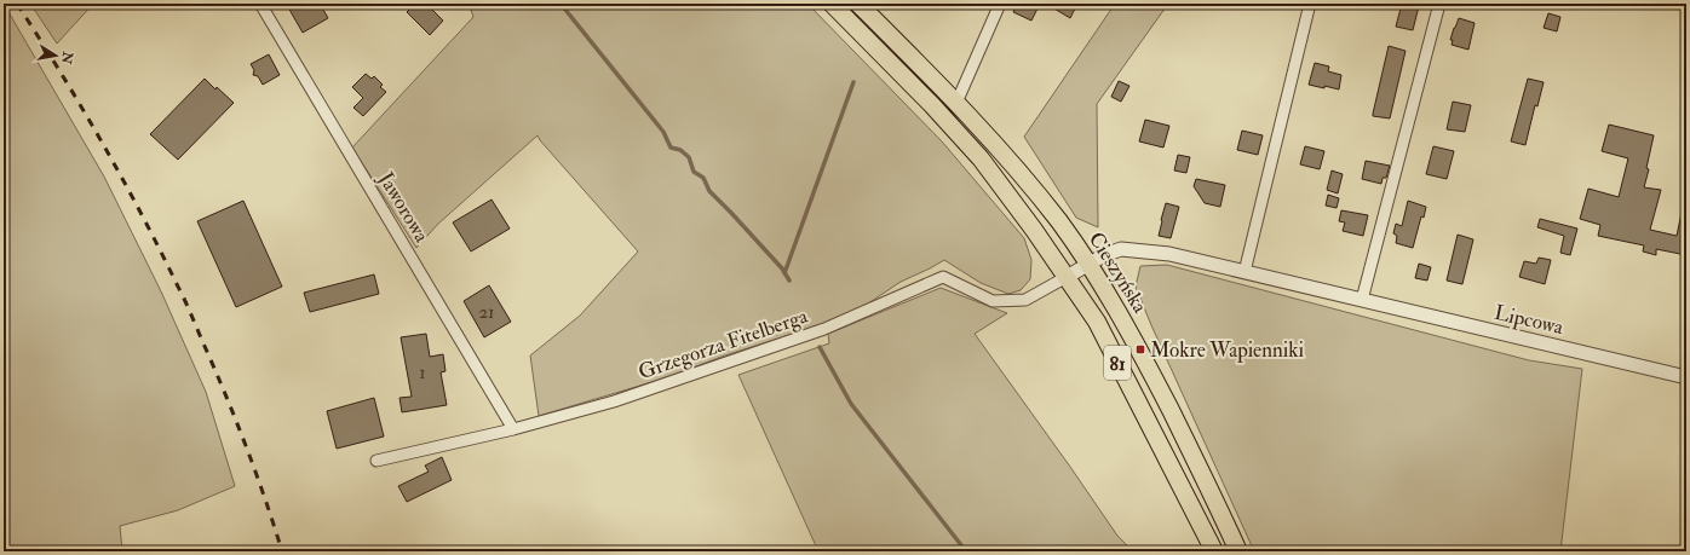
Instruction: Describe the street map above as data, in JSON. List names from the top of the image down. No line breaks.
{"streets":{"main road":["Cieszyńska","81"],"street":["Jaworowa","Lipcowa","Grzegorza Fitelberga"]},"crossings":[["Jaworowa","Grzegorza Fitelberga"],["Cieszyńska","Lipcowa"],["Cieszyńska","81"],["Lipcowa","Grzegorza Fitelberga"],["Lipcowa","81"],["Grzegorza Fitelberga","81"]],"places":{"transit":["Mokre Wapienniki"]},"house_numbers":["21","1"],"north":"right"}
